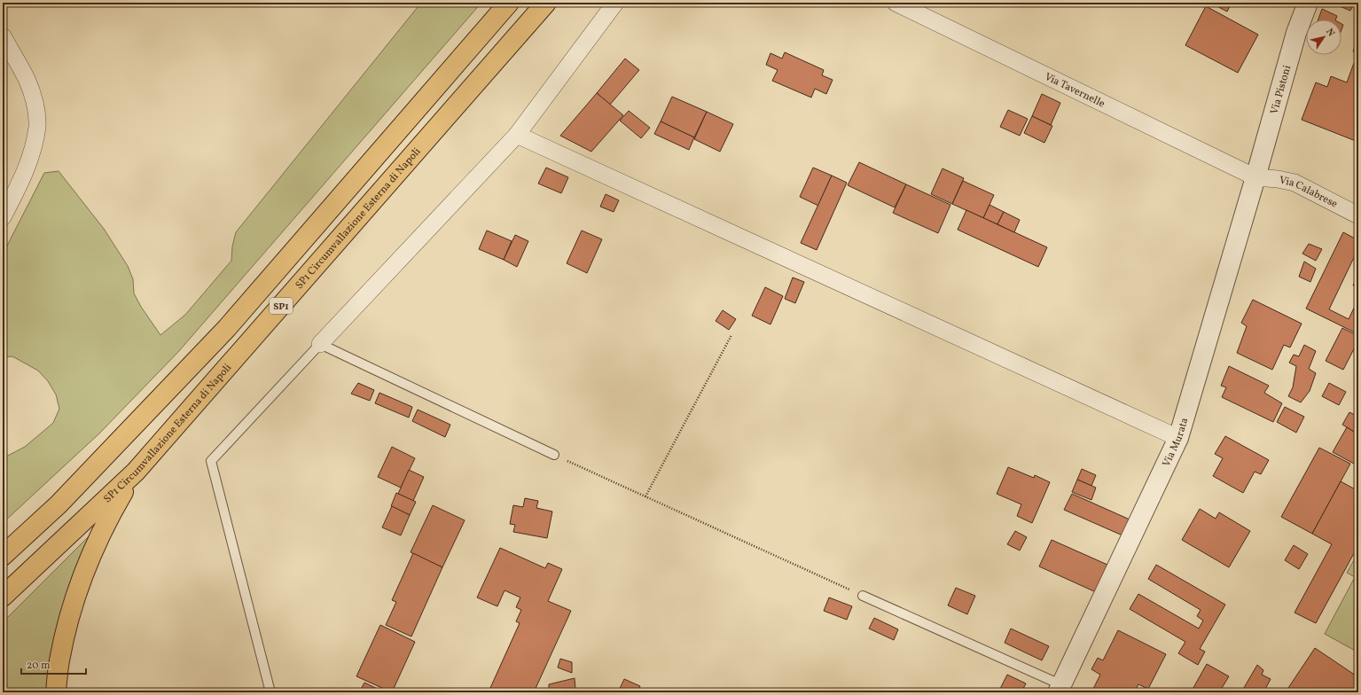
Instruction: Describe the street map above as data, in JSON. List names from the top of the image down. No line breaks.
{"streets":{"highway":["SP1 Circumvallazione Esterna di Napoli","SP1"],"street":["Via Tavernelle","Via Pistoni","Via Calabrese","Via Murata"]},"crossings":[["Via Tavernelle","Via Pistoni"],["Via Tavernelle","Via Calabrese"],["Via Tavernelle","Via Murata"],["Via Pistoni","Via Calabrese"],["Via Pistoni","Via Murata"],["Via Calabrese","Via Murata"]],"scale_bar":"20 m","north":"top right"}
